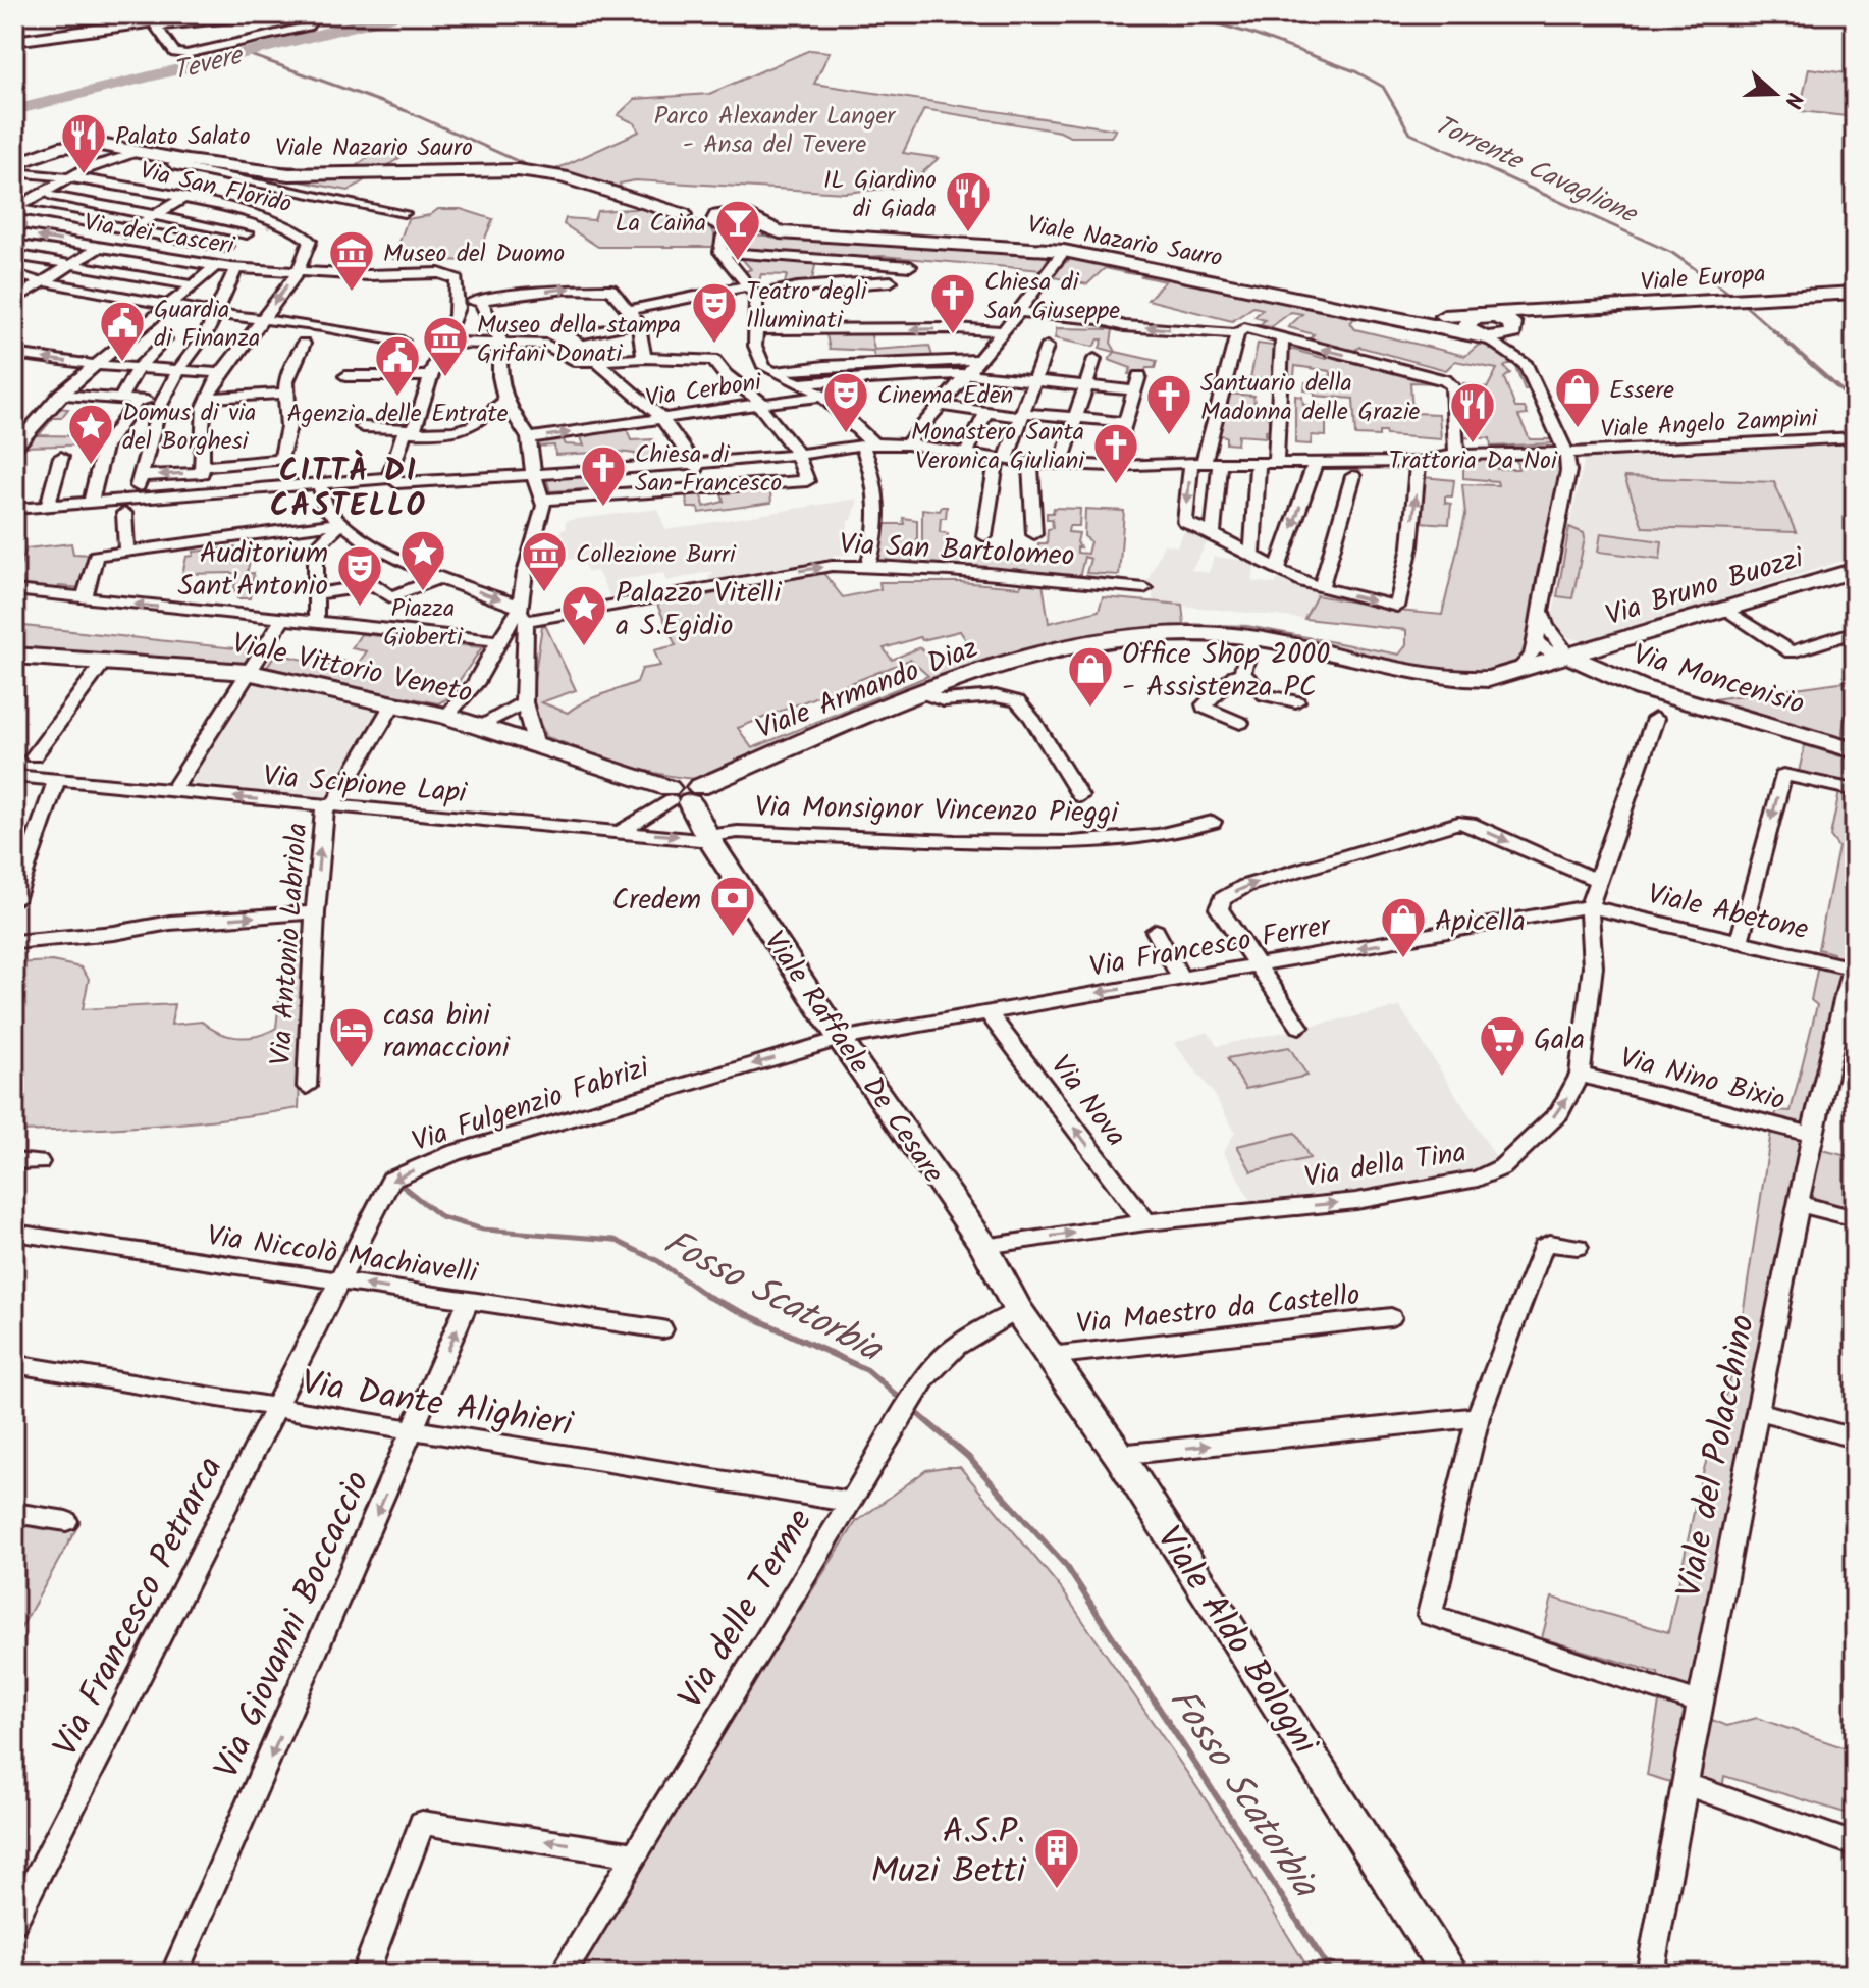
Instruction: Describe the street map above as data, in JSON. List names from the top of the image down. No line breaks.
{"streets":{"main road":["Viale Nazario Sauro","Viale Europa","Via Bruno Buozzi","Viale Vittorio Veneto","Via Moncenisio","Viale Armando Diaz","Viale Raffaele De Cesare","Viale Aldo Bologni"],"street":["Via San Florido","Via dei Casceri","Via Cerboni","Viale Angelo Zampini","Via San Bartolomeo","Via Scipione Lapi","Via Monsignor Vincenzo Pieggi","Viale Abetone","Via Antonio Labriola","Via Francesco Ferrer","Via Nino Bixio","Via Nova","Via Fulgenzio Fabrizi","Via della Tina","Via Niccolò Machiavelli","Via Maestro da Castello","Via Dante Alighieri","Viale del Polacchino","Via Francesco Petrarca","Via delle Terme","Via Giovanni Boccaccio"]},"crossings":[["Viale Nazario Sauro","Via San Florido"],["Viale Nazario Sauro","Viale Europa"],["Viale Nazario Sauro","Viale Angelo Zampini"],["Via San Florido","Via dei Casceri"],["Via Bruno Buozzi","Via Moncenisio"],["Via Bruno Buozzi","Viale Armando Diaz"],["Viale Vittorio Veneto","Viale Armando Diaz"],["Viale Vittorio Veneto","Via Antonio Labriola"],["Viale Vittorio Veneto","Viale Raffaele De Cesare"],["Via Moncenisio","Viale Armando Diaz"],["Viale Armando Diaz","Viale Raffaele De Cesare"],["Via Scipione Lapi","Via Monsignor Vincenzo Pieggi"],["Via Scipione Lapi","Via Antonio Labriola"],["Via Scipione Lapi","Viale Raffaele De Cesare"],["Via Monsignor Vincenzo Pieggi","Viale Raffaele De Cesare"],["Viale Abetone","Via Francesco Ferrer"],["Viale Abetone","Via della Tina"],["Viale Abetone","Viale del Polacchino"],["Via Francesco Ferrer","Viale Raffaele De Cesare"],["Via Francesco Ferrer","Via Nova"],["Via Francesco Ferrer","Via Fulgenzio Fabrizi"],["Via Francesco Ferrer","Via della Tina"],["Viale Raffaele De Cesare","Via Fulgenzio Fabrizi"],["Viale Raffaele De Cesare","Via della Tina"],["Viale Raffaele De Cesare","Via delle Terme"],["Viale Raffaele De Cesare","Viale Aldo Bologni"],["Via Nino Bixio","Via della Tina"],["Via Nino Bixio","Viale del Polacchino"],["Via Nova","Via della Tina"],["Via Fulgenzio Fabrizi","Via Niccolò Machiavelli"],["Via Fulgenzio Fabrizi","Via Dante Alighieri"],["Via Fulgenzio Fabrizi","Via Francesco Petrarca"],["Via Niccolò Machiavelli","Via Giovanni Boccaccio"],["Via Maestro da Castello","Viale Aldo Bologni"],["Via Dante Alighieri","Via Francesco Petrarca"],["Via Dante Alighieri","Via delle Terme"],["Via Dante Alighieri","Via Giovanni Boccaccio"],["Via delle Terme","Viale Aldo Bologni"]],"one_way":["Via Francesco Ferrer","Via Nova","Via Fulgenzio Fabrizi","Via della Tina"],"districts":["CITTÀ DI CASTELLO"],"water":["Tevere","Torrente Cavaglione","Fosso Scatorbia"],"parks":["Parco Alexander Langer - Ansa del Tevere"],"places":{"restaurant":["Palato Salato","IL Giardino di Giada","Trattoria Da Noi"],"bar":["La Caina"],"museum":["Museo del Duomo","Museo della stampa Grifani Donati","Collezione Burri"],"church":["Chiesa di San Giuseppe","Santuario della Madonna delle Grazie","Monastero Santa Veronica Giuliani","Chiesa di San Francesco"],"theatre":["Teatro degli Illuminati","Cinema Eden","Auditorium Sant'Antonio"],"public building":["Guardia di Finanza","Agenzia delle Entrate"],"shop":["Essere","Office Shop 2000 - Assistenza PC","Apicella"],"place":["Domus di via del Borghesi","Piazza Gioberti","Palazzo Vitelli a S.Egidio"],"bank":["Credem"],"hotel":["casa bini ramaccioni"],"supermarket":["Gala"],"building":["A.S.P. Muzi Betti"]},"north":"right"}
